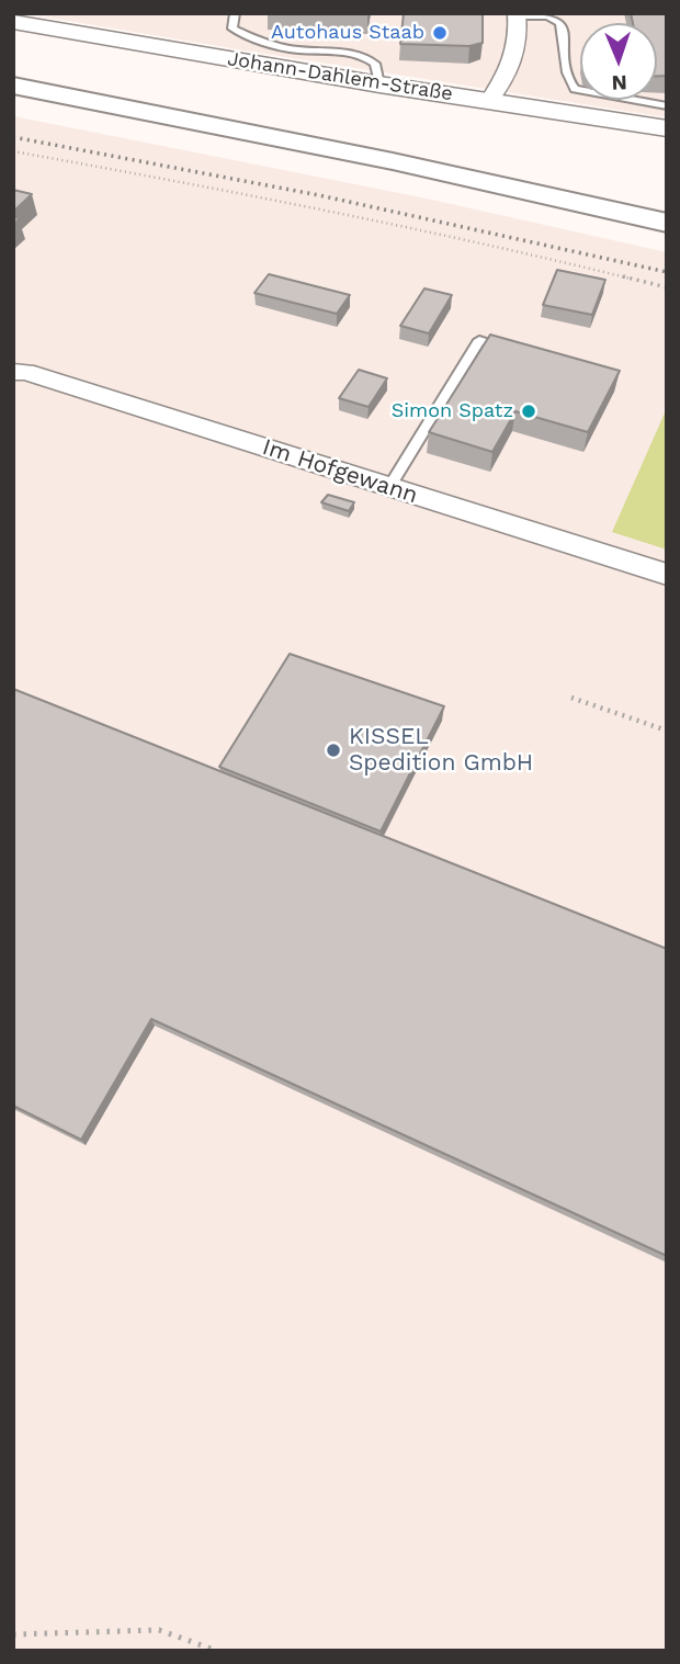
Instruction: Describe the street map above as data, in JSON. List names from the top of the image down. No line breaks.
{"streets":{"street":["Johann-Dahlem-Straße","Im Hofgewann"]},"places":["Autohaus Staab","Simon Spatz","KISSEL Spedition GmbH"],"north":"bottom"}
